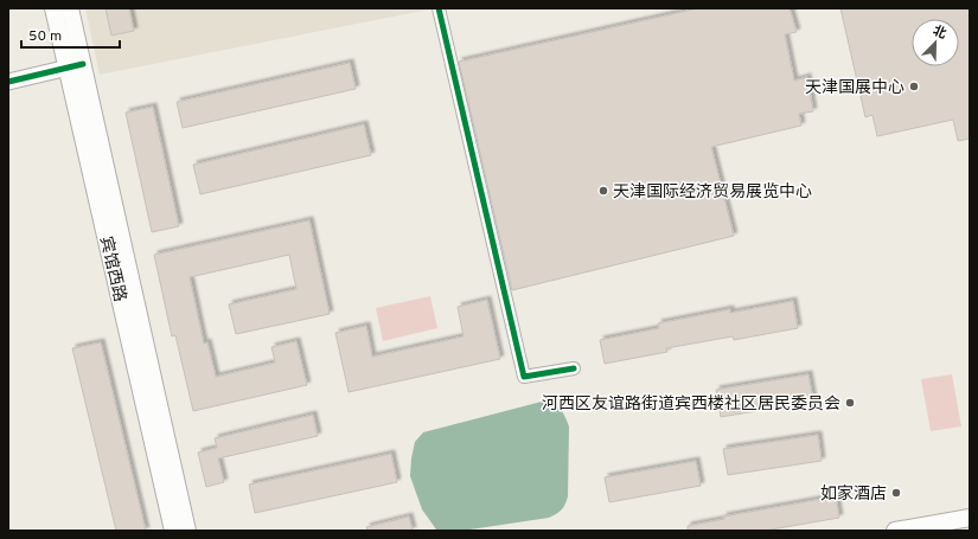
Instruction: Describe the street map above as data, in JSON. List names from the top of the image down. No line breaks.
{"streets":{"main road":["宾馆西路"]},"places":["天津国展中心","天津国际经济贸易展览中心","河西区友谊路街道宾西楼社区居民委员会","如家酒店"],"scale_bar":"50 m","north":"top right"}
